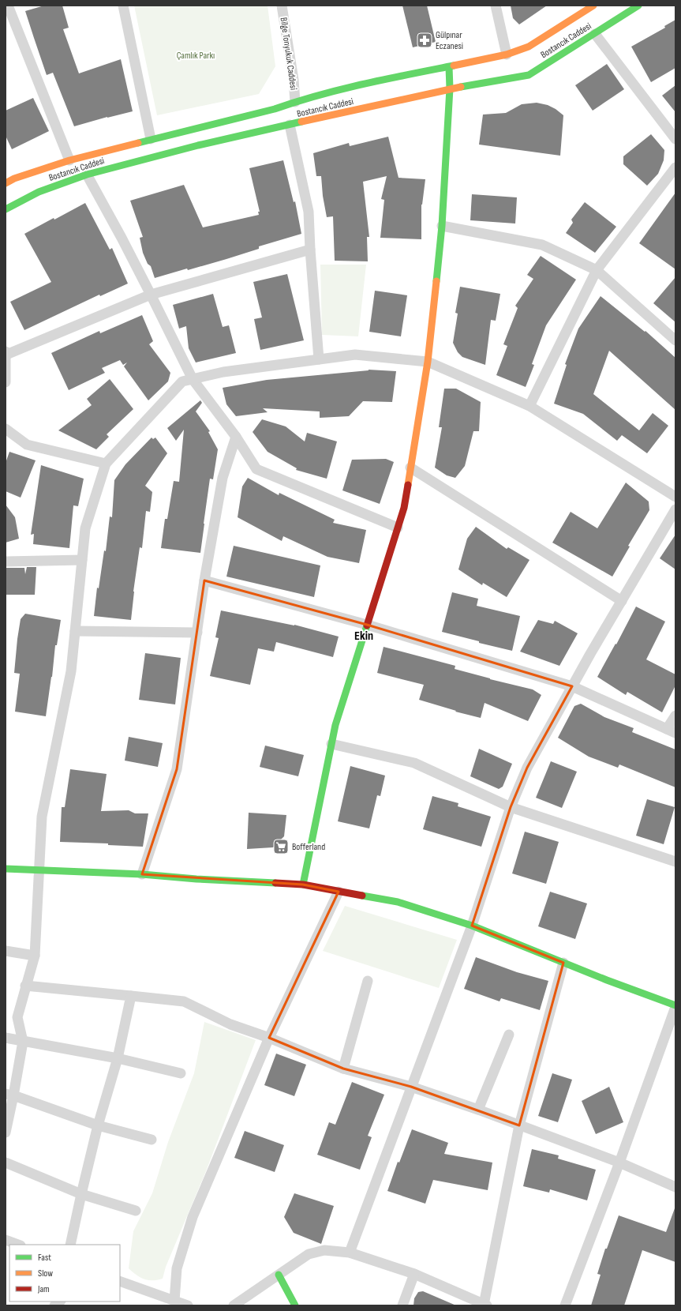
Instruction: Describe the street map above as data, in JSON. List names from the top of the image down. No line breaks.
{"streets":{"street":["Bostancık Caddesi","Bilge Tonyukuk Caddesi"]},"crossings":[["Bostancık Caddesi","Bilge Tonyukuk Caddesi"]],"districts":["Ekin"],"parks":["Çamlık Parkı"],"places":{"pharmacy":["Gülpınar Eczanesi"],"supermarket":["Bofferland"]},"legend":["Fast","Slow","Jam"]}
